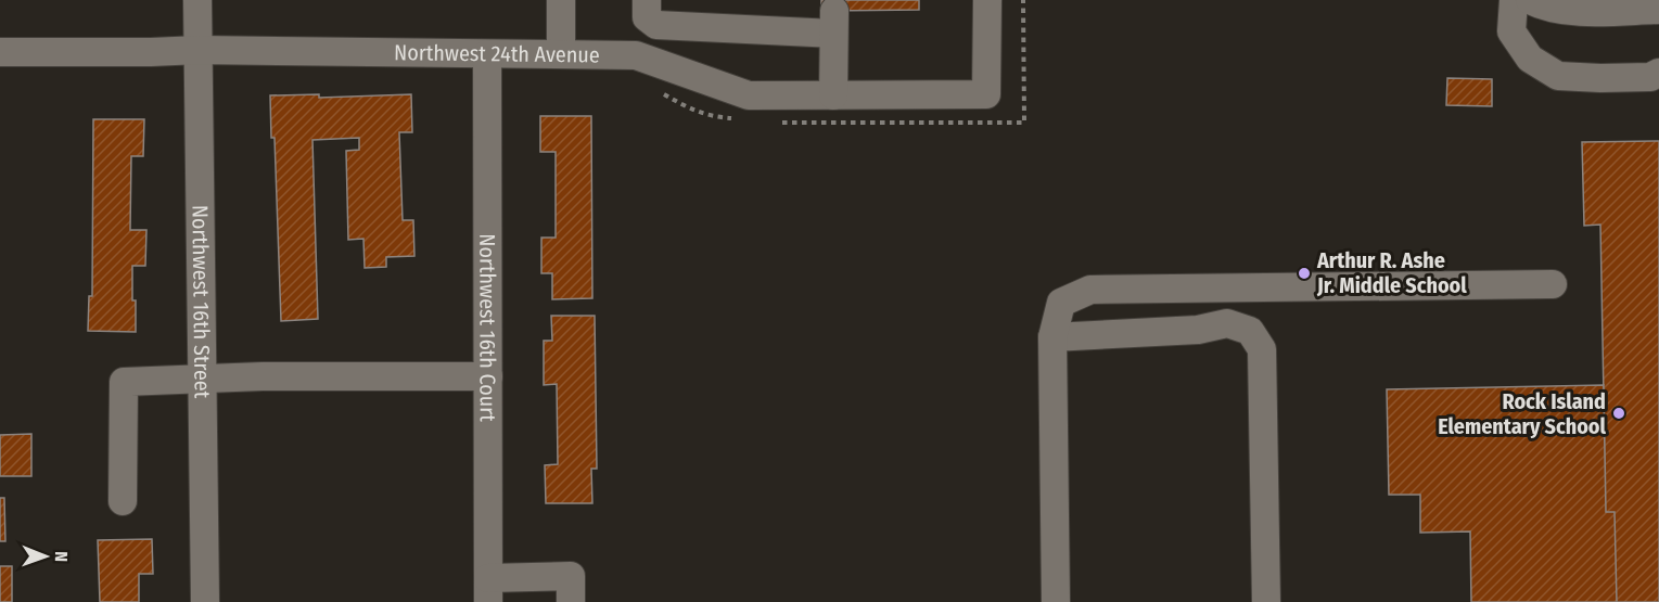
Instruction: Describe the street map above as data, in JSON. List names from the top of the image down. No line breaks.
{"streets":{"street":["Northwest 24th Avenue","Northwest 16th Street","Northwest 16th Court"]},"crossings":[["Northwest 24th Avenue","Northwest 16th Street"],["Northwest 24th Avenue","Northwest 16th Court"]],"places":["Arthur R. Ashe Jr. Middle School","Rock Island Elementary School"],"north":"right"}
